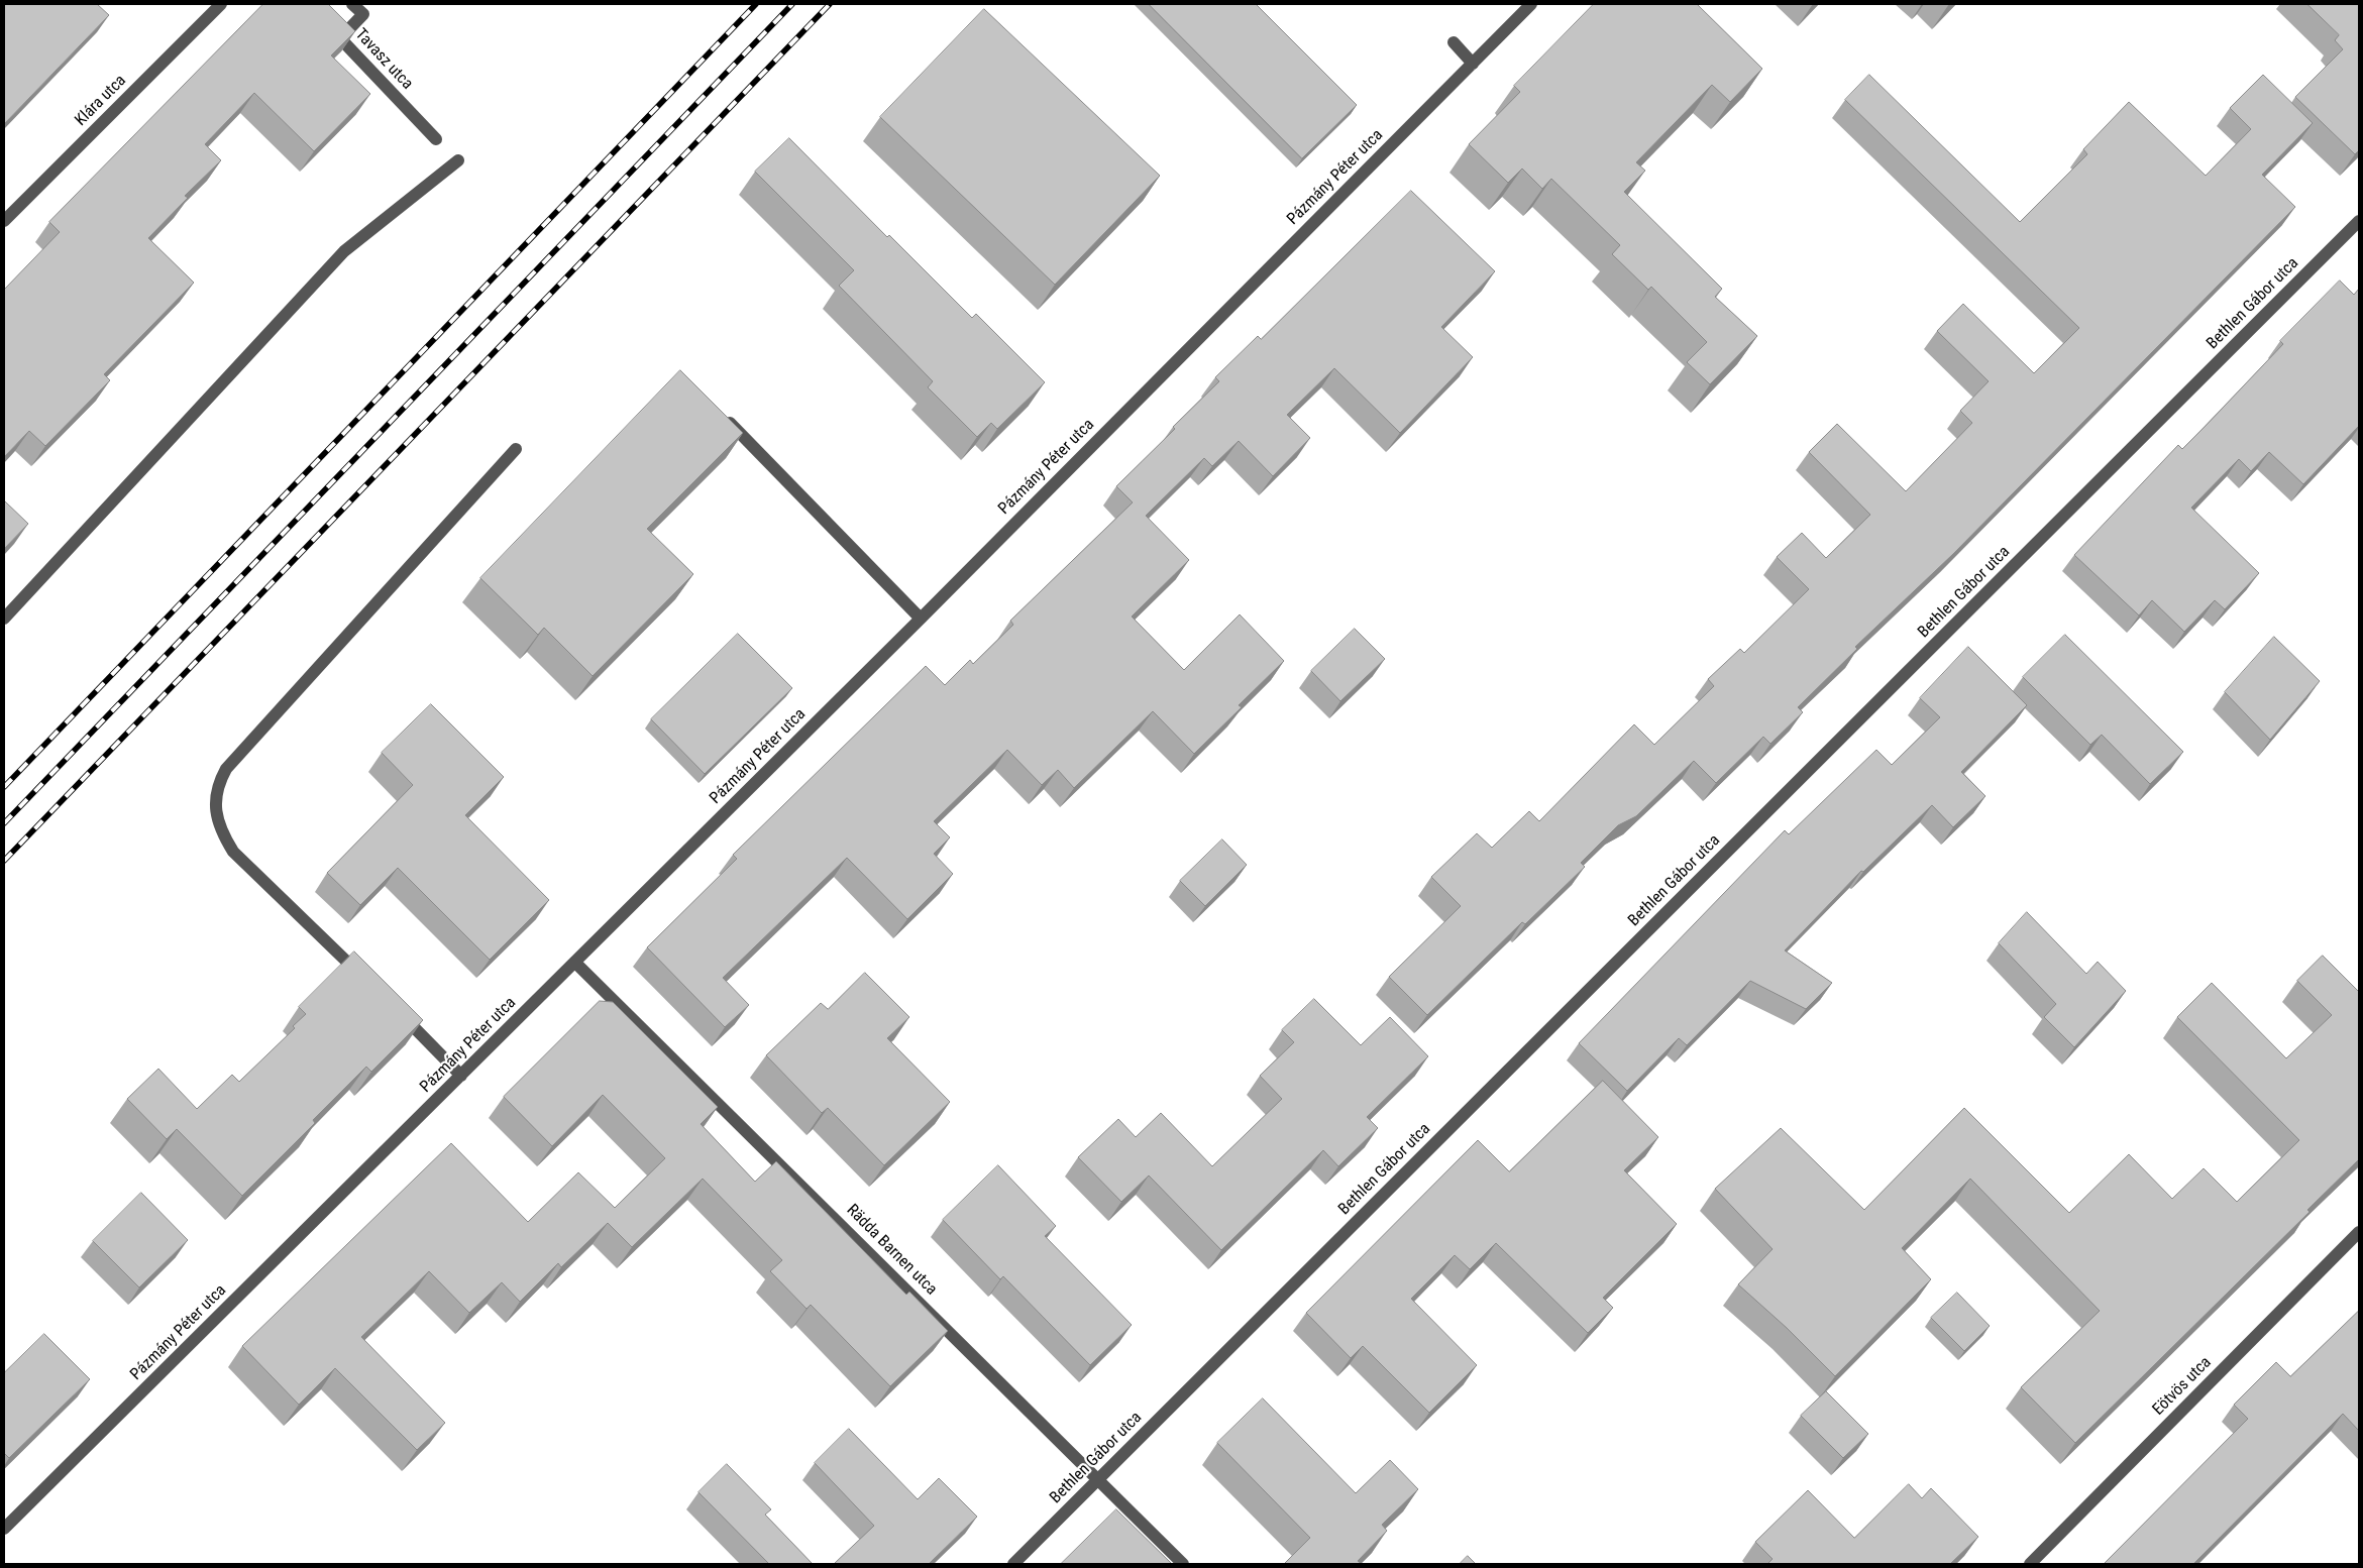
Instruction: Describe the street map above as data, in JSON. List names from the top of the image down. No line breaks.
{"streets":{"street":["Tavasz utca","Klára utca","Pázmány Péter utca","Bethlen Gábor utca","Rädda Barnen utca","Eötvös utca"]},"crossings":[["Pázmány Péter utca","Rädda Barnen utca"],["Bethlen Gábor utca","Rädda Barnen utca"]]}
